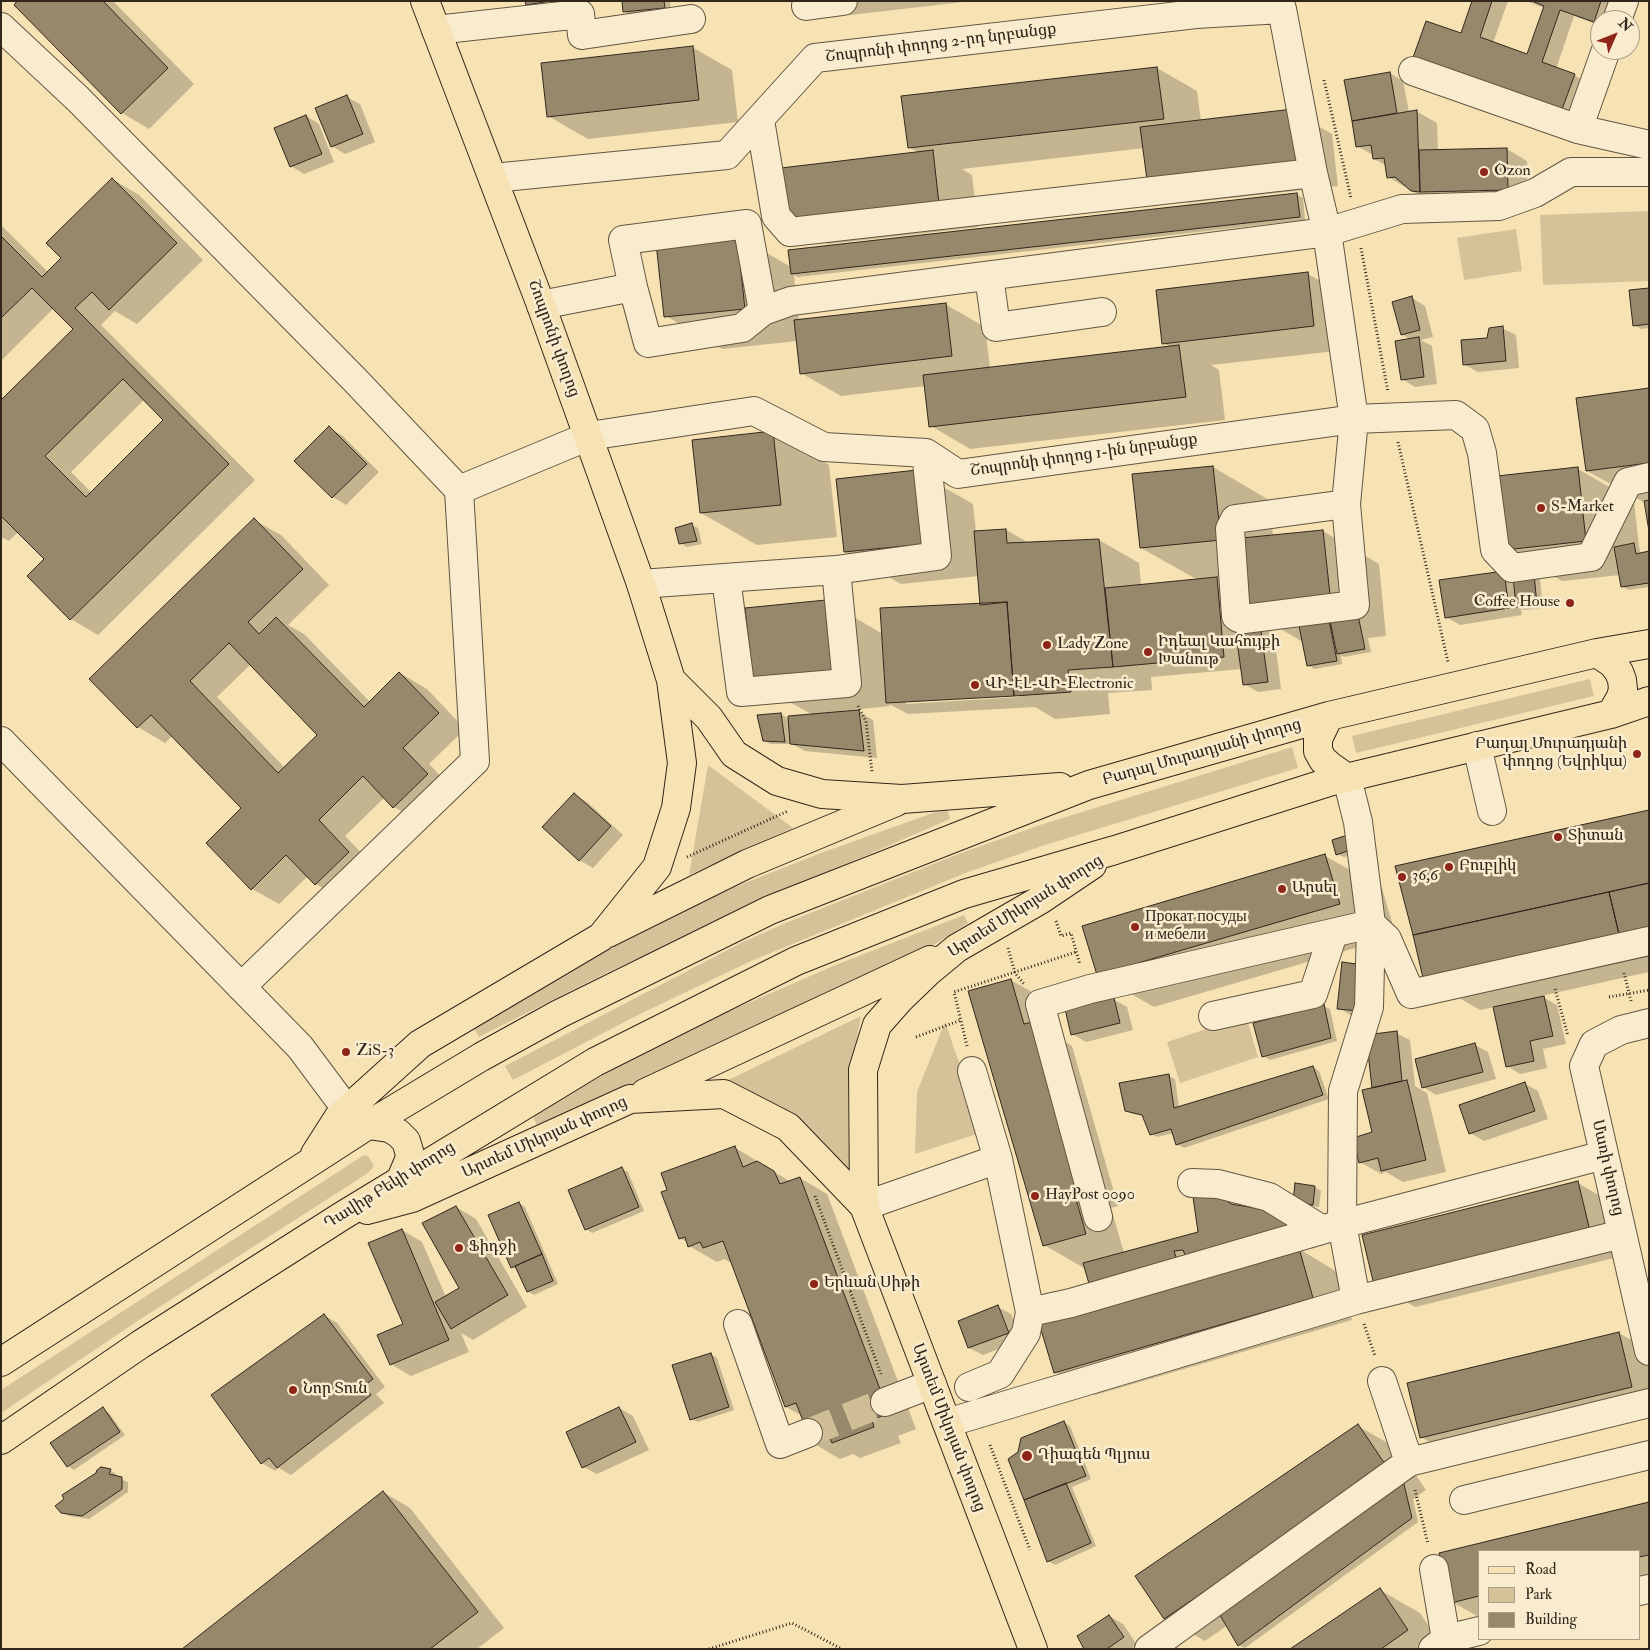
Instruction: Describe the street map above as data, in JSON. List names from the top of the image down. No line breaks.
{"streets":{"main road":["Շոպրոնի փողոց","Բադալ Մուրադյանի փողոց","Արտեմ Միկոյան փողոց","Դավիթ Բեկի փողոց"],"street":["Շոպրոնի փողոց 2-րդ նրբանցք","Շոպրոնի փողոց 1-ին նրբանցք","Մառի փողոց"]},"crossings":[["Շոպրոնի փողոց 2-րդ նրբանցք","Շոպրոնի փողոց"],["Շոպրոնի փողոց","Շոպրոնի փողոց 1-ին նրբանցք"],["Արտեմ Միկոյան փողոց","Դավիթ Բեկի փողոց"]],"places":["Ozon","S-Market","Coffee House","Lady Zone","Իդեալ Կահույքի Խանութ","ՎԻ-ԷԼ-ՎԻ-Electronic","Բադալ Մուրադյանի փողոց (Եվրիկա)","Տիտան","Բուբլիկ","36,6","Արսել","Прокат посуды и мебели","ZiS-3","HayPost 0090","Ֆիդջի","Երևան Սիթի","Նոր Տուն","Դիագեն Պլյուս"],"legend":["Road","Park","Building"],"north":"top right"}
